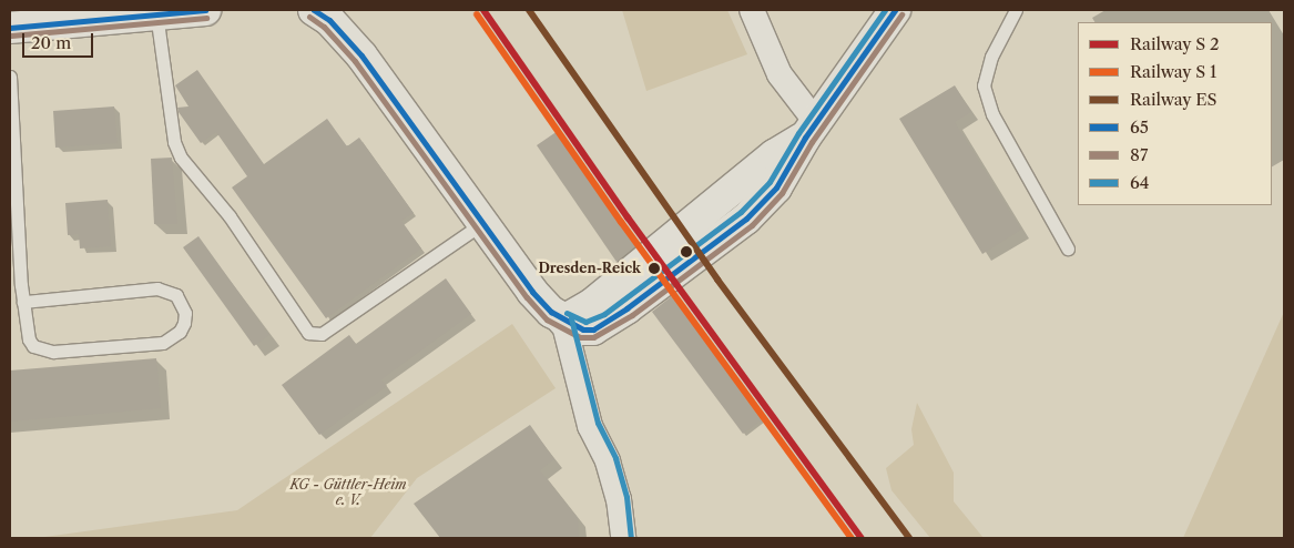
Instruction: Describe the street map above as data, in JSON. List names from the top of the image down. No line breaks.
{"parks":["KG - Güttler-Heim e. V."],"places":["Dresden-Reick"],"lines":["rail line ES","transit line 65","transit line 64","transit line 87"],"legend":["Railway S 2","Railway S 1","Railway ES","65","87","64"],"scale_bar":"20 m"}
